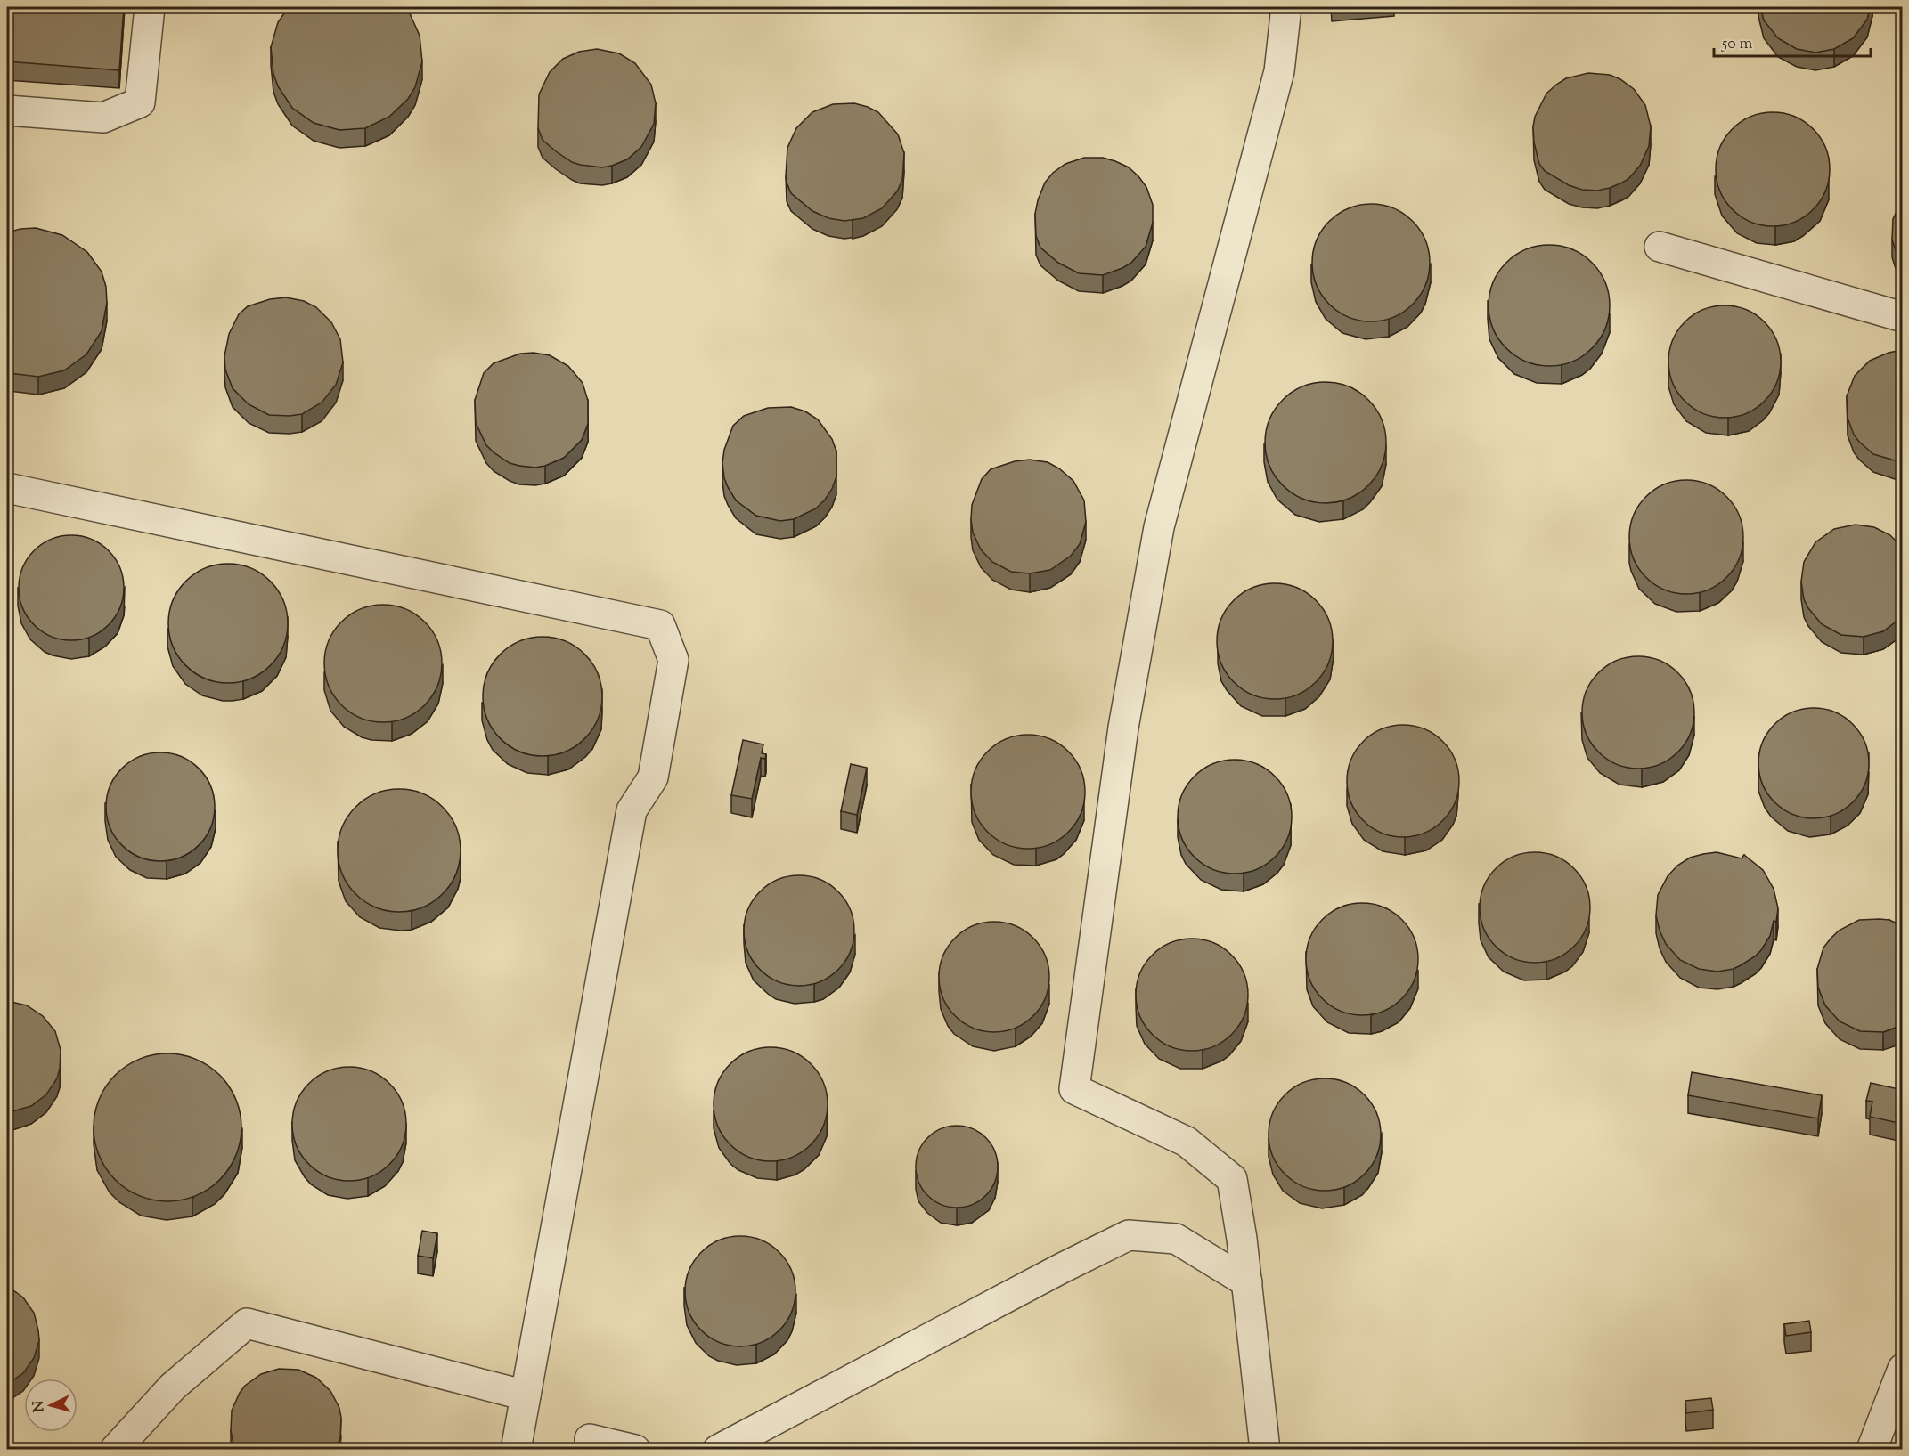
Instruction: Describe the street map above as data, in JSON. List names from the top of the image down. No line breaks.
{"scale_bar":"50 m","north":"left"}
